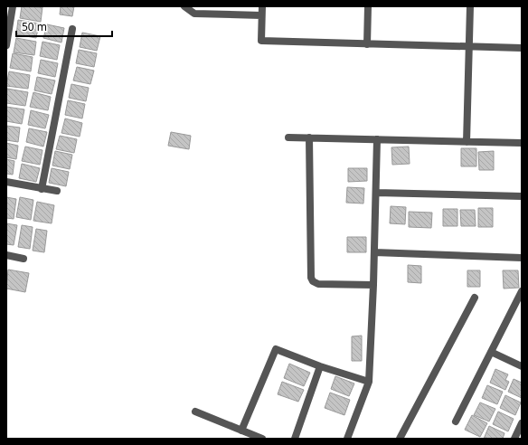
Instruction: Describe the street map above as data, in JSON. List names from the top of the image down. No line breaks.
{"scale_bar":"50 m"}
